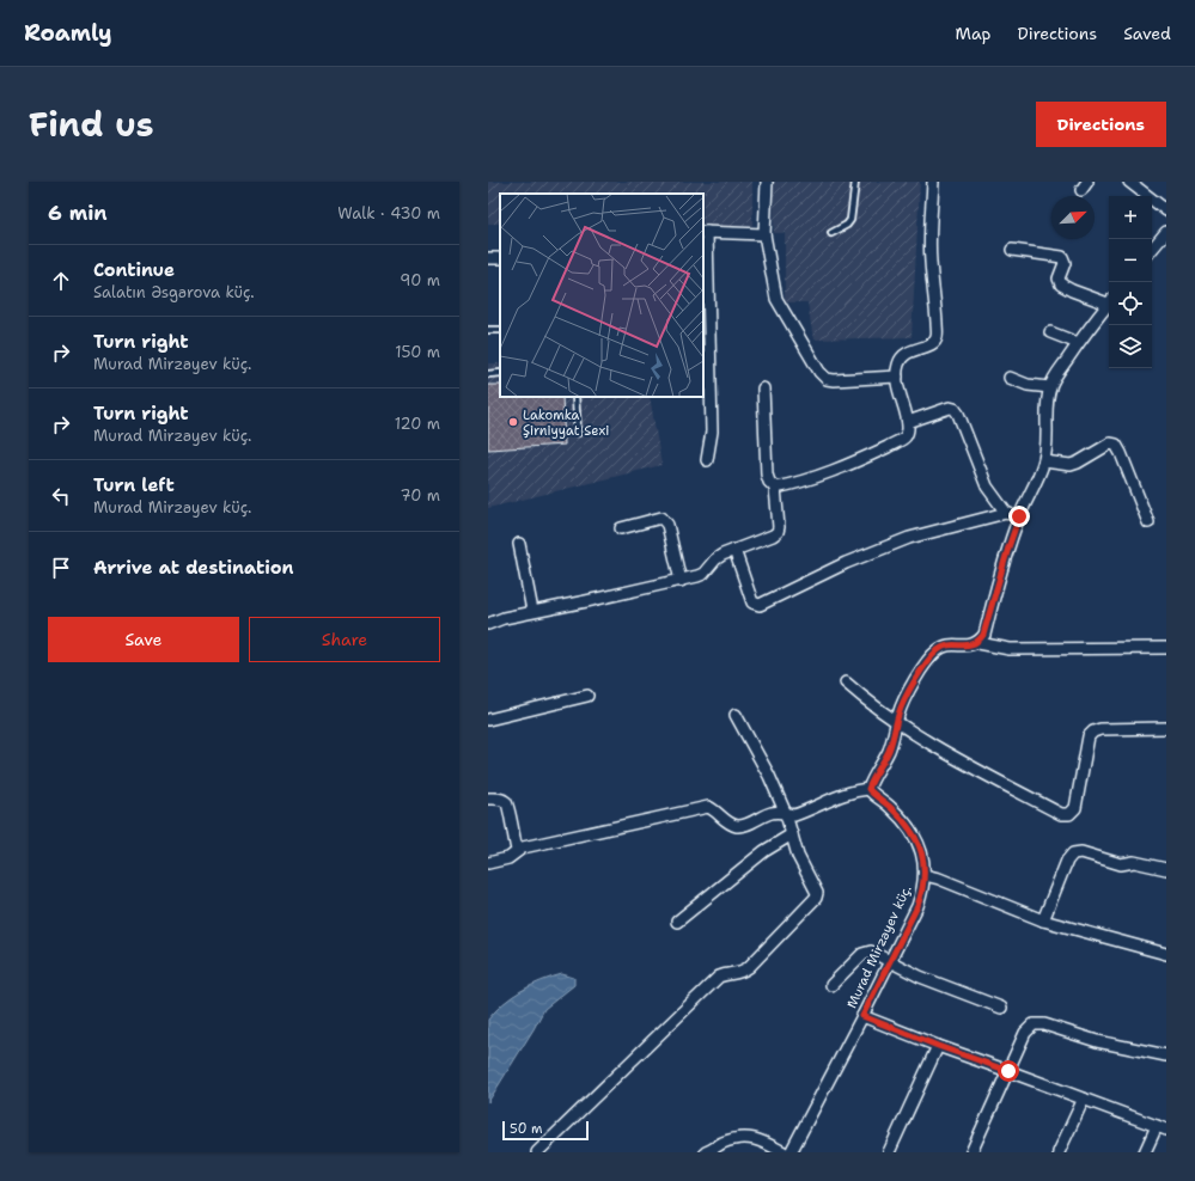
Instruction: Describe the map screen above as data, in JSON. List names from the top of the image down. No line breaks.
{"streets":{"street":["Murad Mirzəyev küç."]},"places":["Lakomka Şirniyyat Sexi"],"scale_bar":"50 m","north":"top right","page":{"header":"Roamly","nav":["Map","Directions","Saved"],"title":"Find us","buttons":["Directions",["Save","Share"]],"heading":["6 min","Walk · 430 m"],"map_buttons":["+","−"],"list":[["Continue","Salatın Əsgərova küç.","90 m"],["Turn right","Murad Mirzəyev küç.","150 m"],["Turn right","Murad Mirzəyev küç.","120 m"],["Turn left","Murad Mirzəyev küç.","70 m"],"Arrive at destination"],"scale":"50 m"}}
